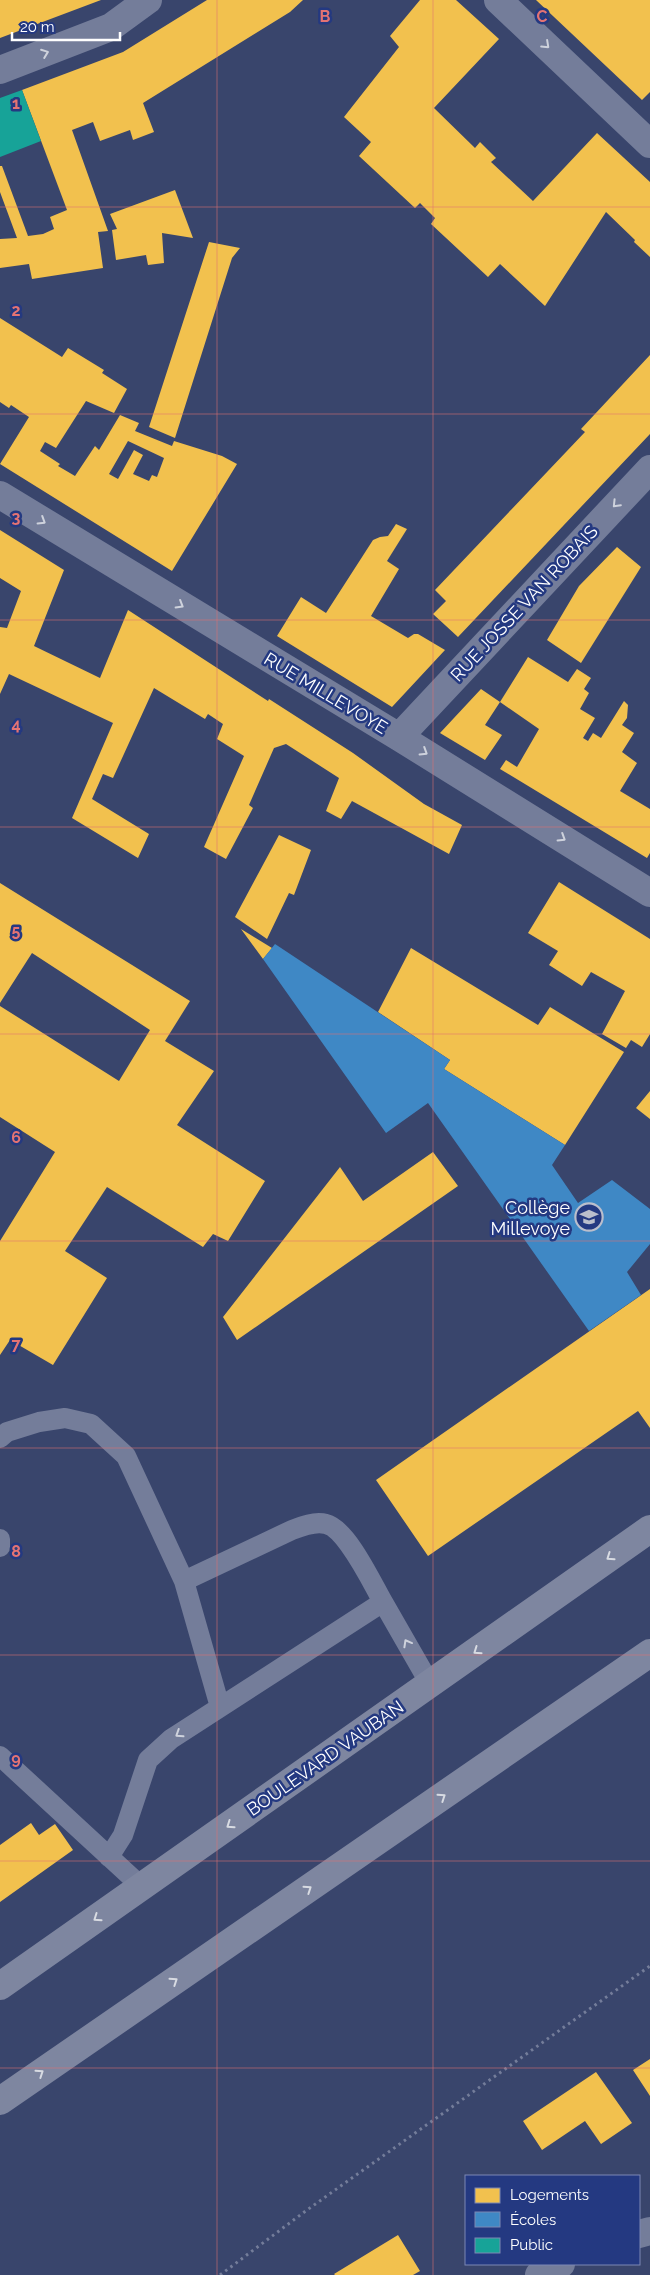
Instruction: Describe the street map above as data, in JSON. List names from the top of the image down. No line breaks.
{"streets":{"main road":["BOULEVARD VAUBAN"],"street":["RUE JOSSE VAN ROBAIS","RUE MILLEVOYE"]},"crossings":[["RUE JOSSE VAN ROBAIS","RUE MILLEVOYE"]],"one_way":["RUE JOSSE VAN ROBAIS","RUE MILLEVOYE"],"places":{"school or university":["Collège Millevoye"]},"legend":["Logements","Écoles","Public"],"scale_bar":"20 m","grid":{"columns":["B","C"],"rows":["1","2","3","4","5","6","7","8","9"]}}
